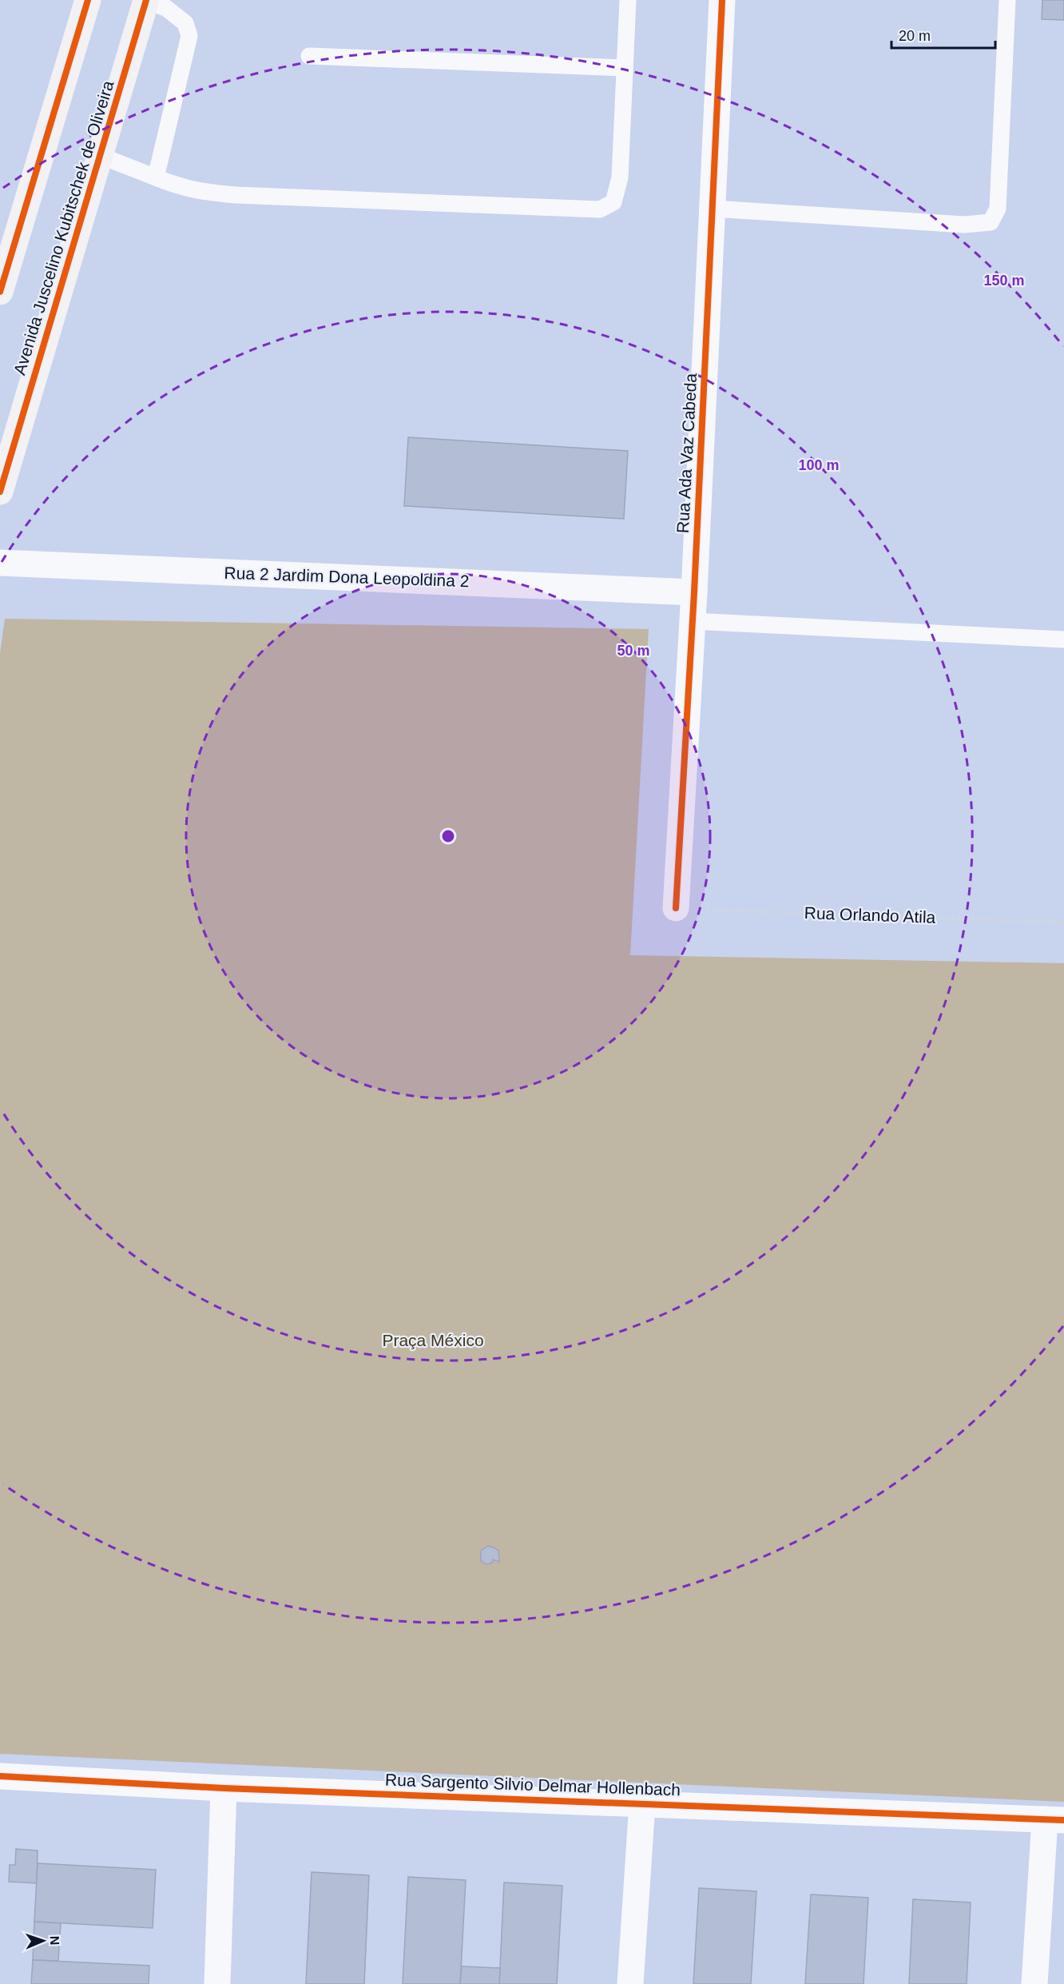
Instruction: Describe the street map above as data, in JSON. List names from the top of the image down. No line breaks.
{"streets":{"main road":["Avenida Juscelino Kubitschek de Oliveira"],"street":["Rua Ada Vaz Cabeda","Rua 2 Jardim Dona Leopoldina 2","Rua Sargento Silvio Delmar Hollenbach"],"path":["Rua Orlando Atila"]},"crossings":[["Rua Ada Vaz Cabeda","Rua 2 Jardim Dona Leopoldina 2"],["Rua Ada Vaz Cabeda","Rua Orlando Atila"]],"parks":["Praça México"],"scale_bar":"20 m","north":"right","rings":["150 m","100 m","50 m"]}
